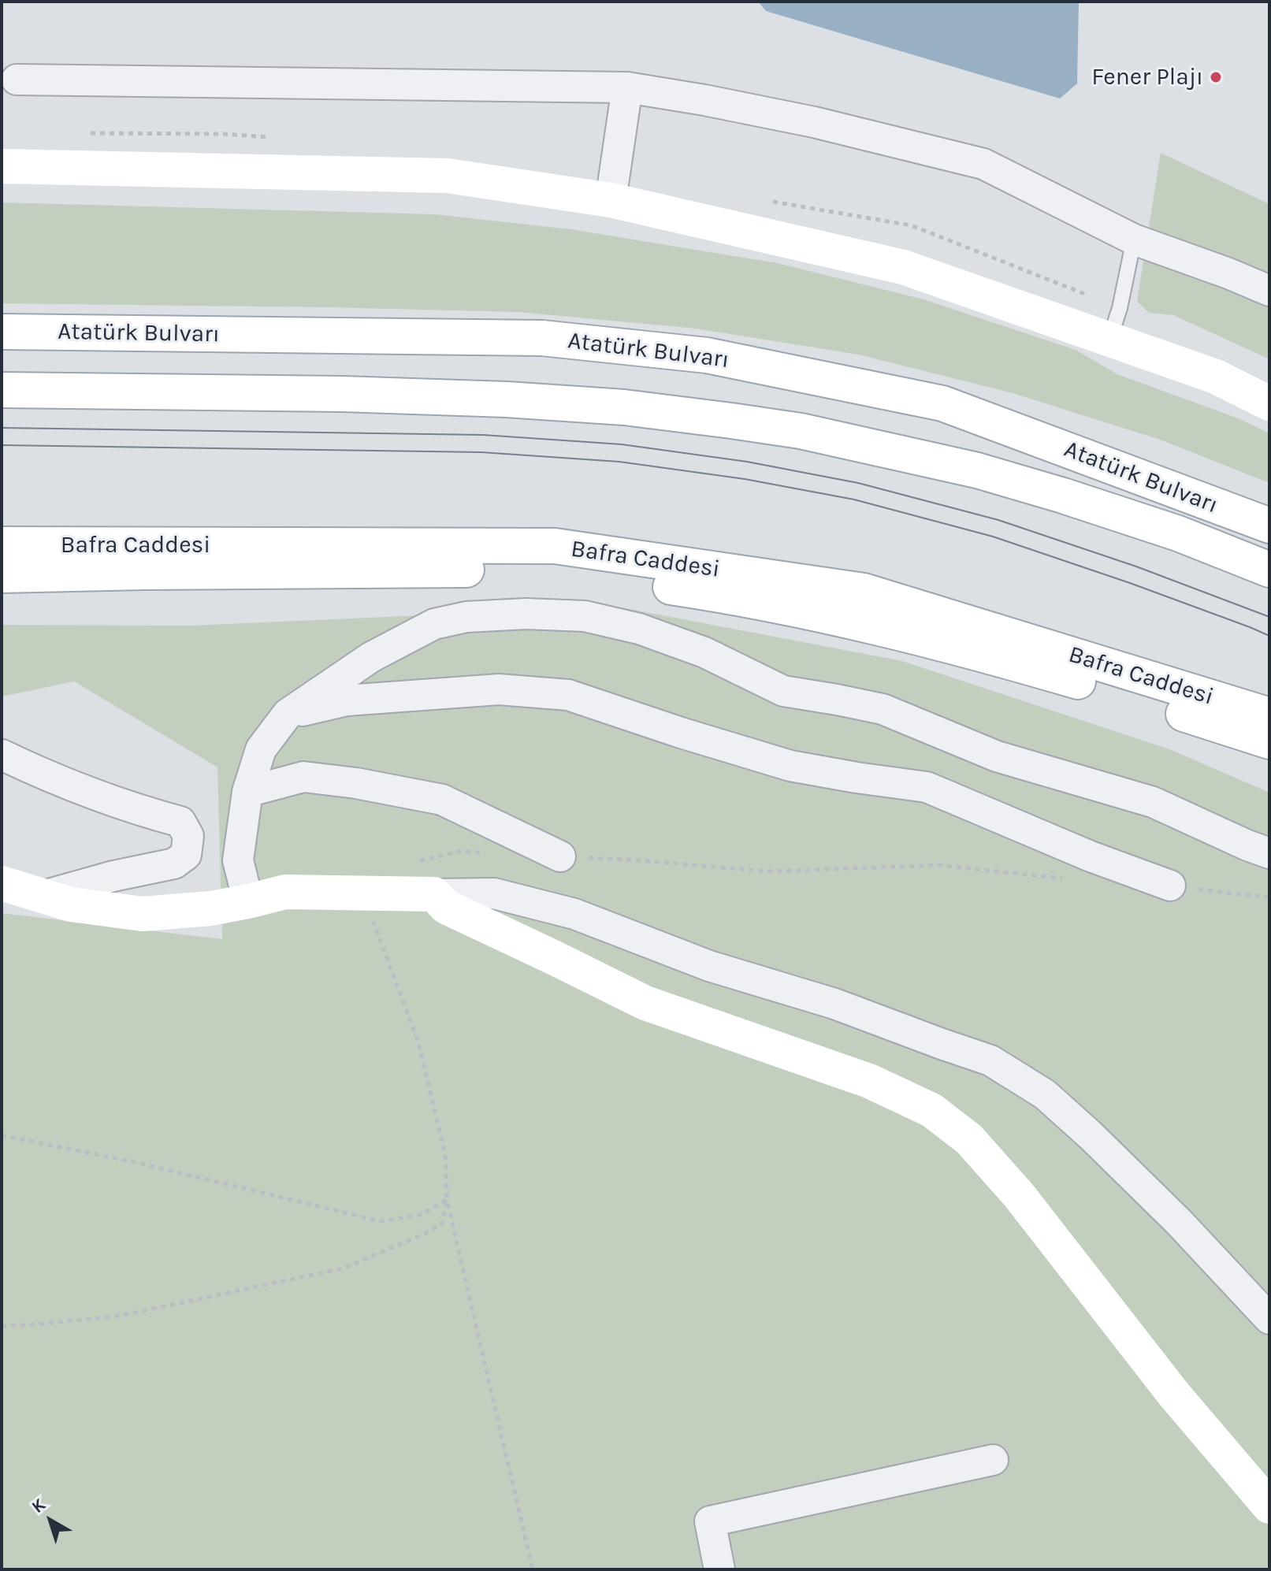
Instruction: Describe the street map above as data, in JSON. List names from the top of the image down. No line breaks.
{"streets":{"main road":["Atatürk Bulvarı","Bafra Caddesi"]},"places":["Fener Plajı"],"north":"top left"}
